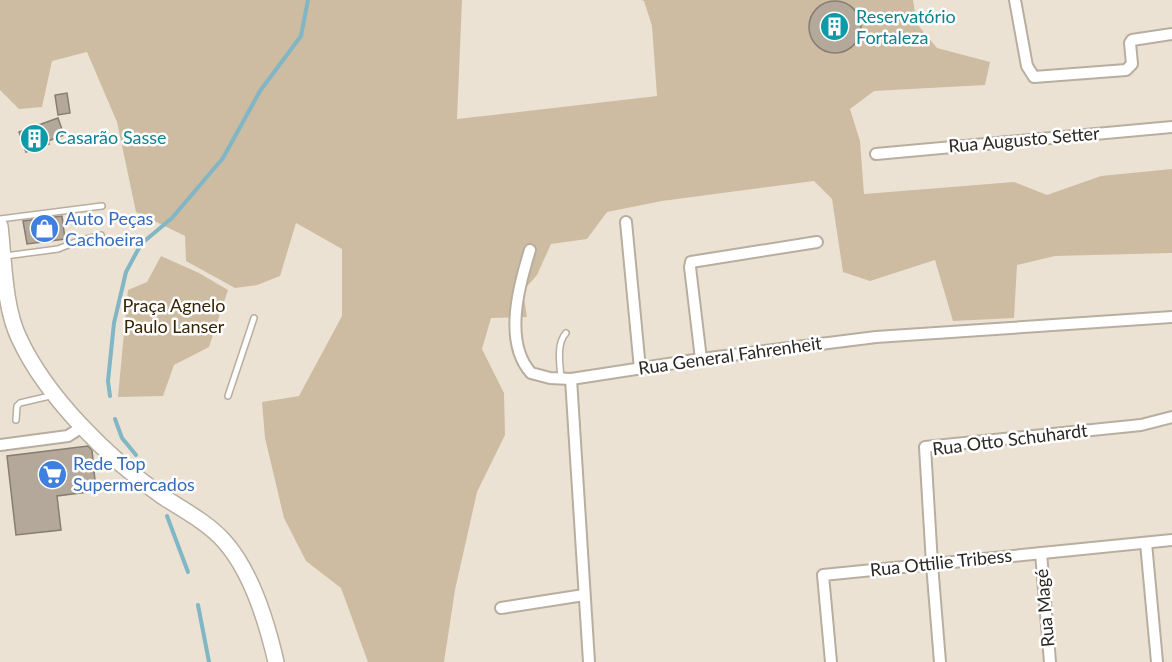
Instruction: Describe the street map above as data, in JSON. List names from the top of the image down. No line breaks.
{"streets":{"street":["Rua Augusto Setter","Rua General Fahrenheit","Rua Otto Schuhardt","Rua Ottilie Tribess","Rua Magé"]},"crossings":[["Rua Otto Schuhardt","Rua Ottilie Tribess"],["Rua Ottilie Tribess","Rua Magé"]],"parks":["Praça Agnelo Paulo Lanser"],"places":{"building":["Reservatório Fortaleza","Casarão Sasse"],"shop":["Auto Peças Cachoeira"],"supermarket":["Rede Top Supermercados"]}}
